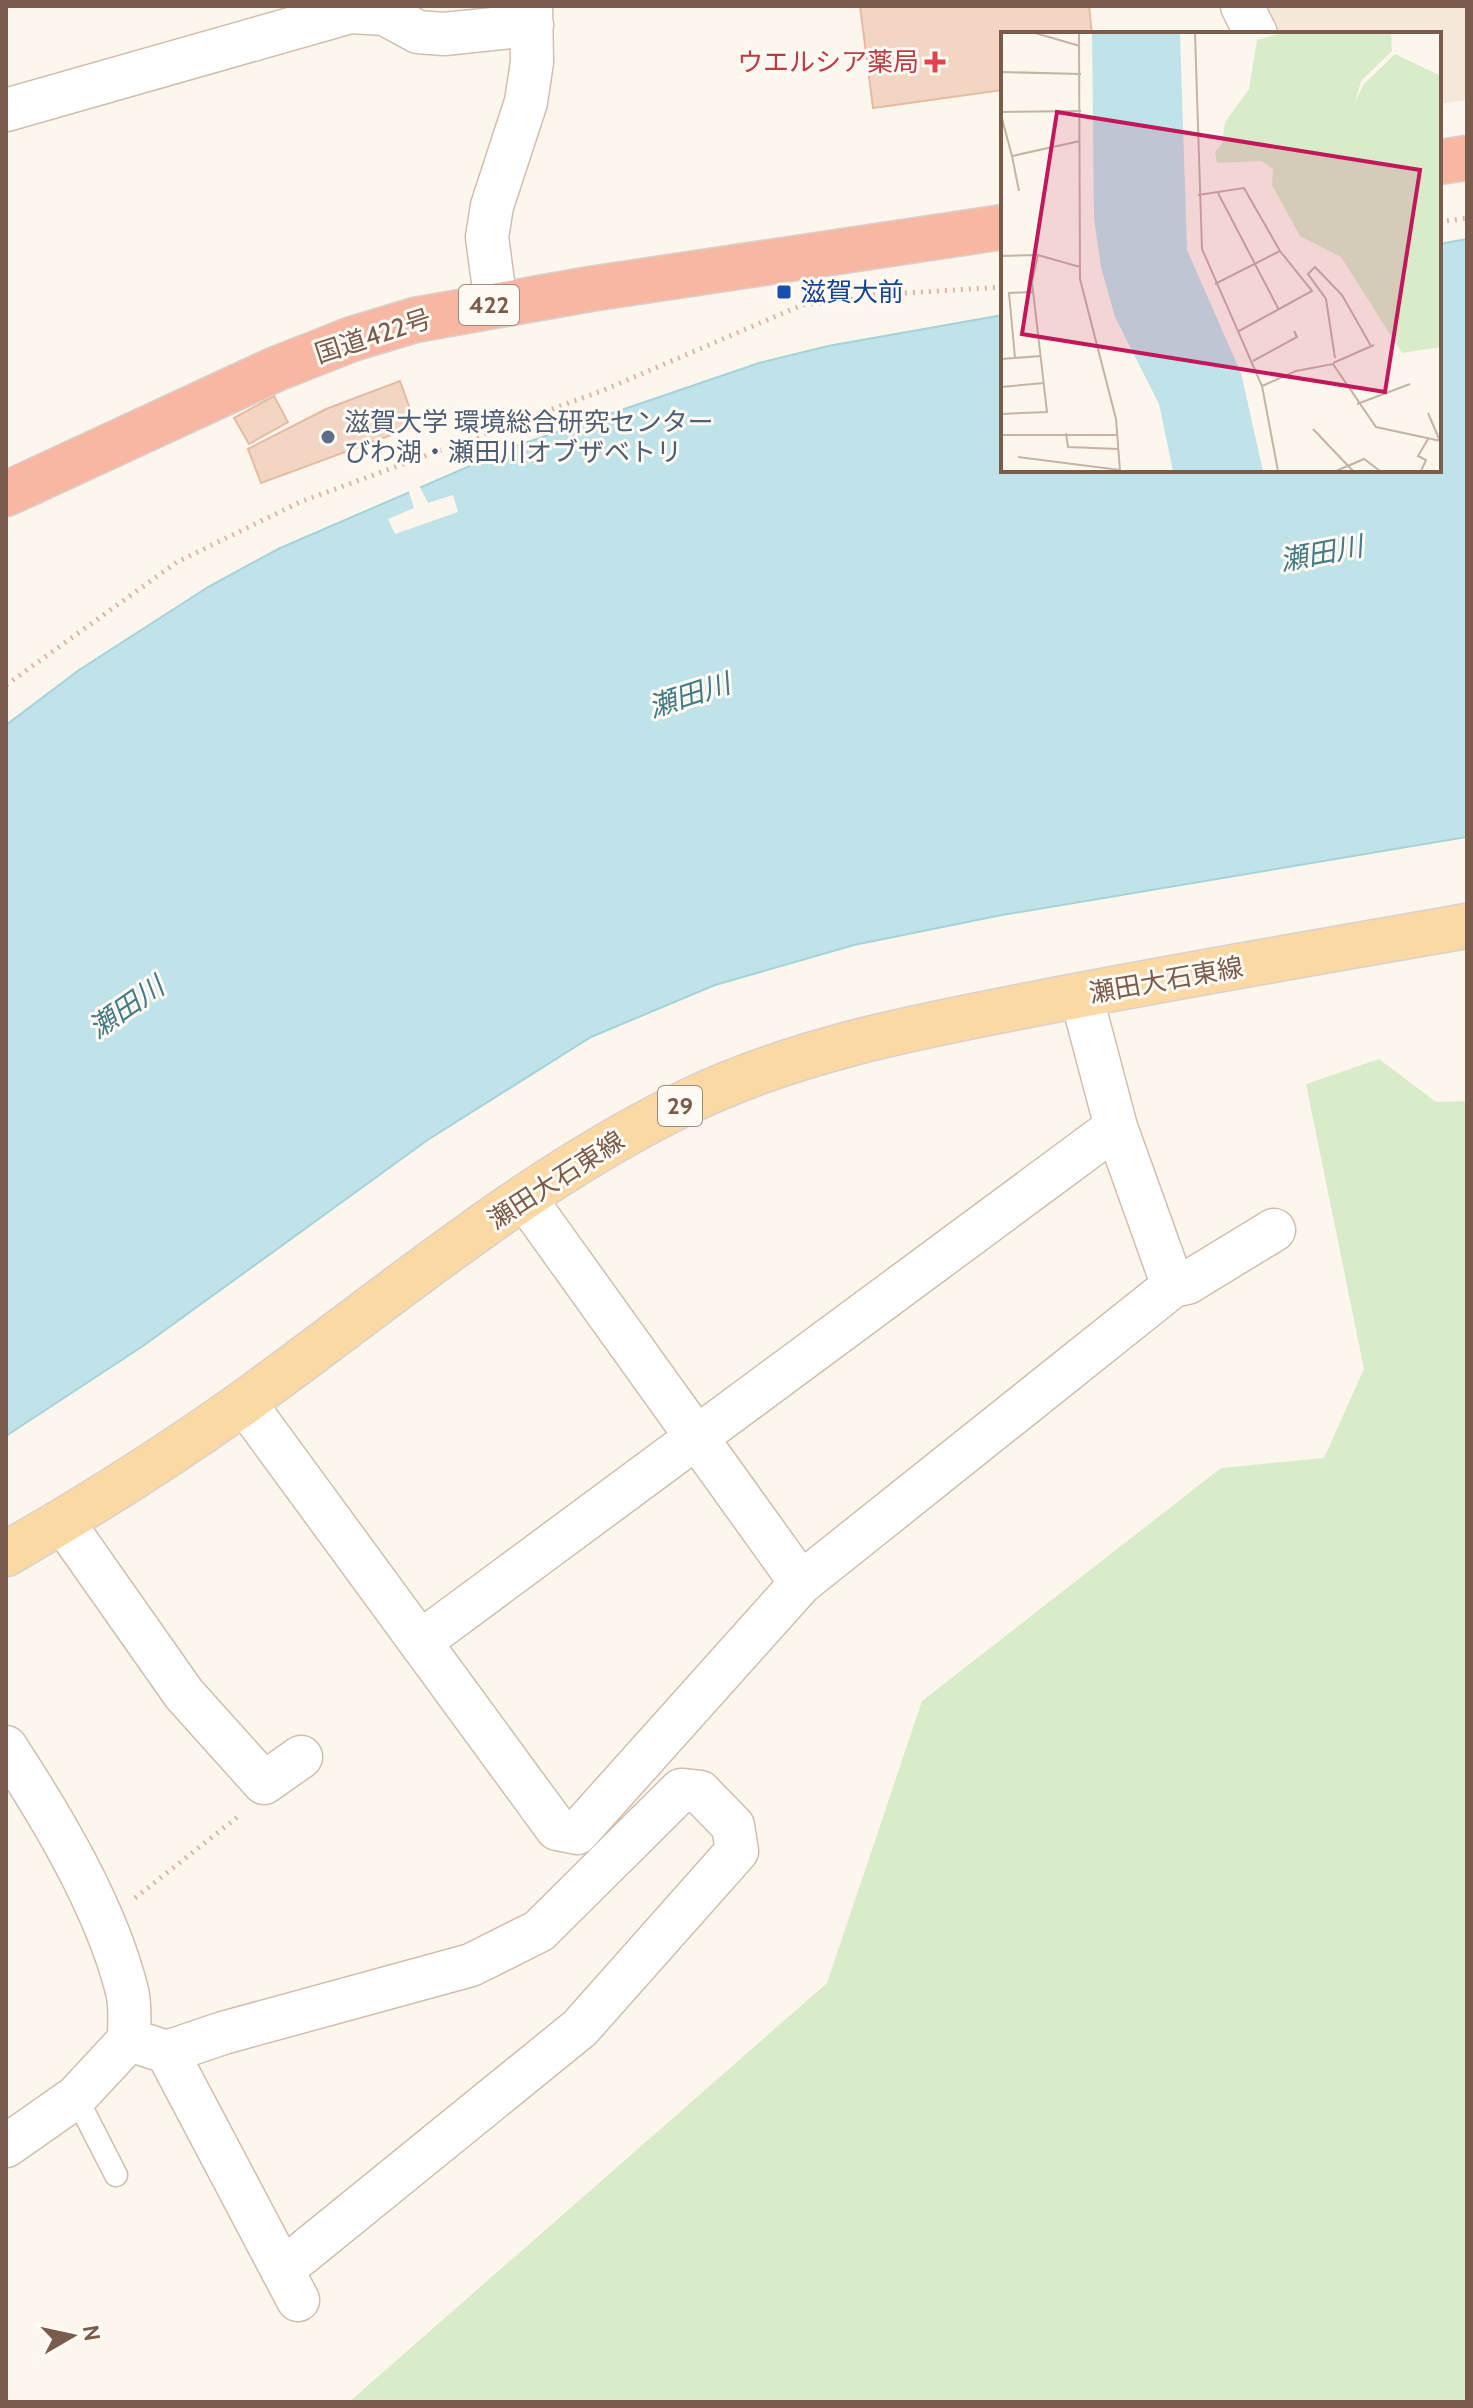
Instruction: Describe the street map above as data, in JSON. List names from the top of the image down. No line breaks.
{"streets":{"highway":["422","国道422号"],"main road":["瀬田大石東線","29"]},"water":["瀬田川"],"places":{"health":["ウエルシア薬局"],"transit":["滋賀大前"],"other":["滋賀大学 環境総合研究センター びわ湖・瀬田川オブザベトリ"]},"north":"right"}
